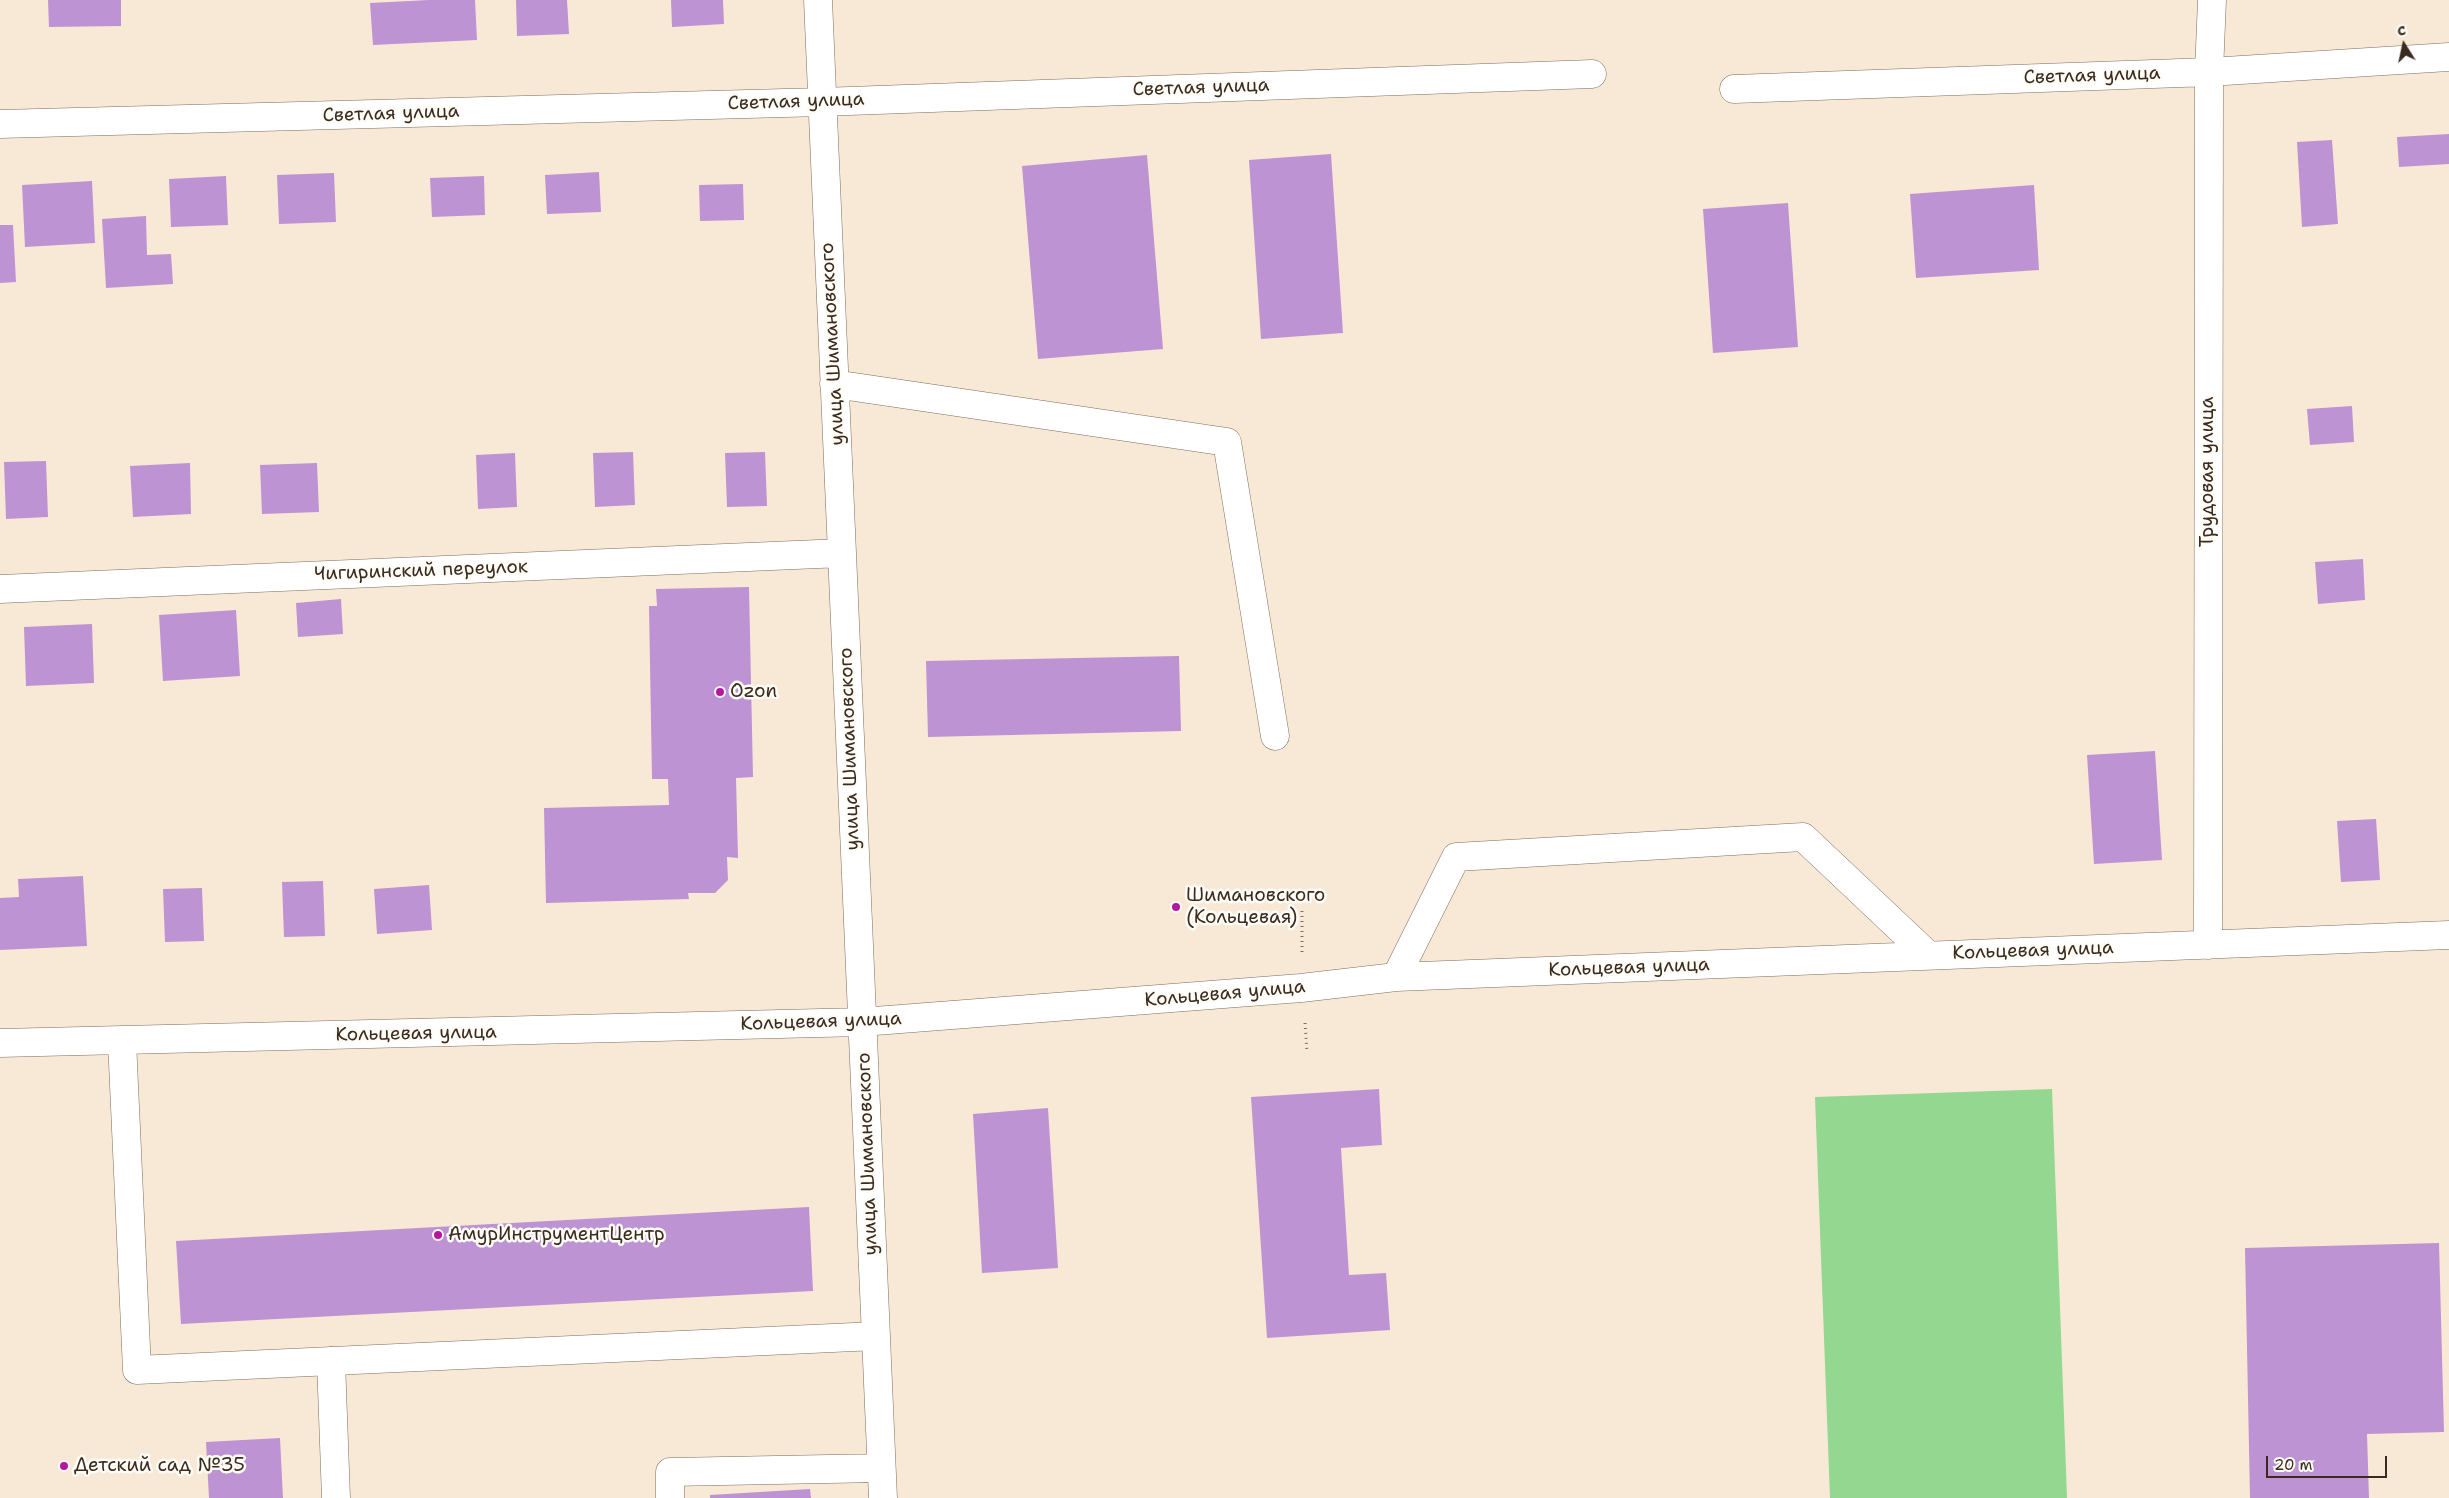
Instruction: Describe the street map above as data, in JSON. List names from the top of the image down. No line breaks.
{"streets":{"street":["Светлая улица","улица Шимановского","Трудовая улица","Чигиринский переулок","Кольцевая улица"]},"crossings":[["Светлая улица","улица Шимановского"],["Светлая улица","Трудовая улица"],["улица Шимановского","Чигиринский переулок"],["улица Шимановского","Кольцевая улица"],["Трудовая улица","Кольцевая улица"]],"places":["Ozon","Шимановского (Кольцевая)","АмурИнструментЦентр","Детский сад №35"],"scale_bar":"20 m","north":"top"}
